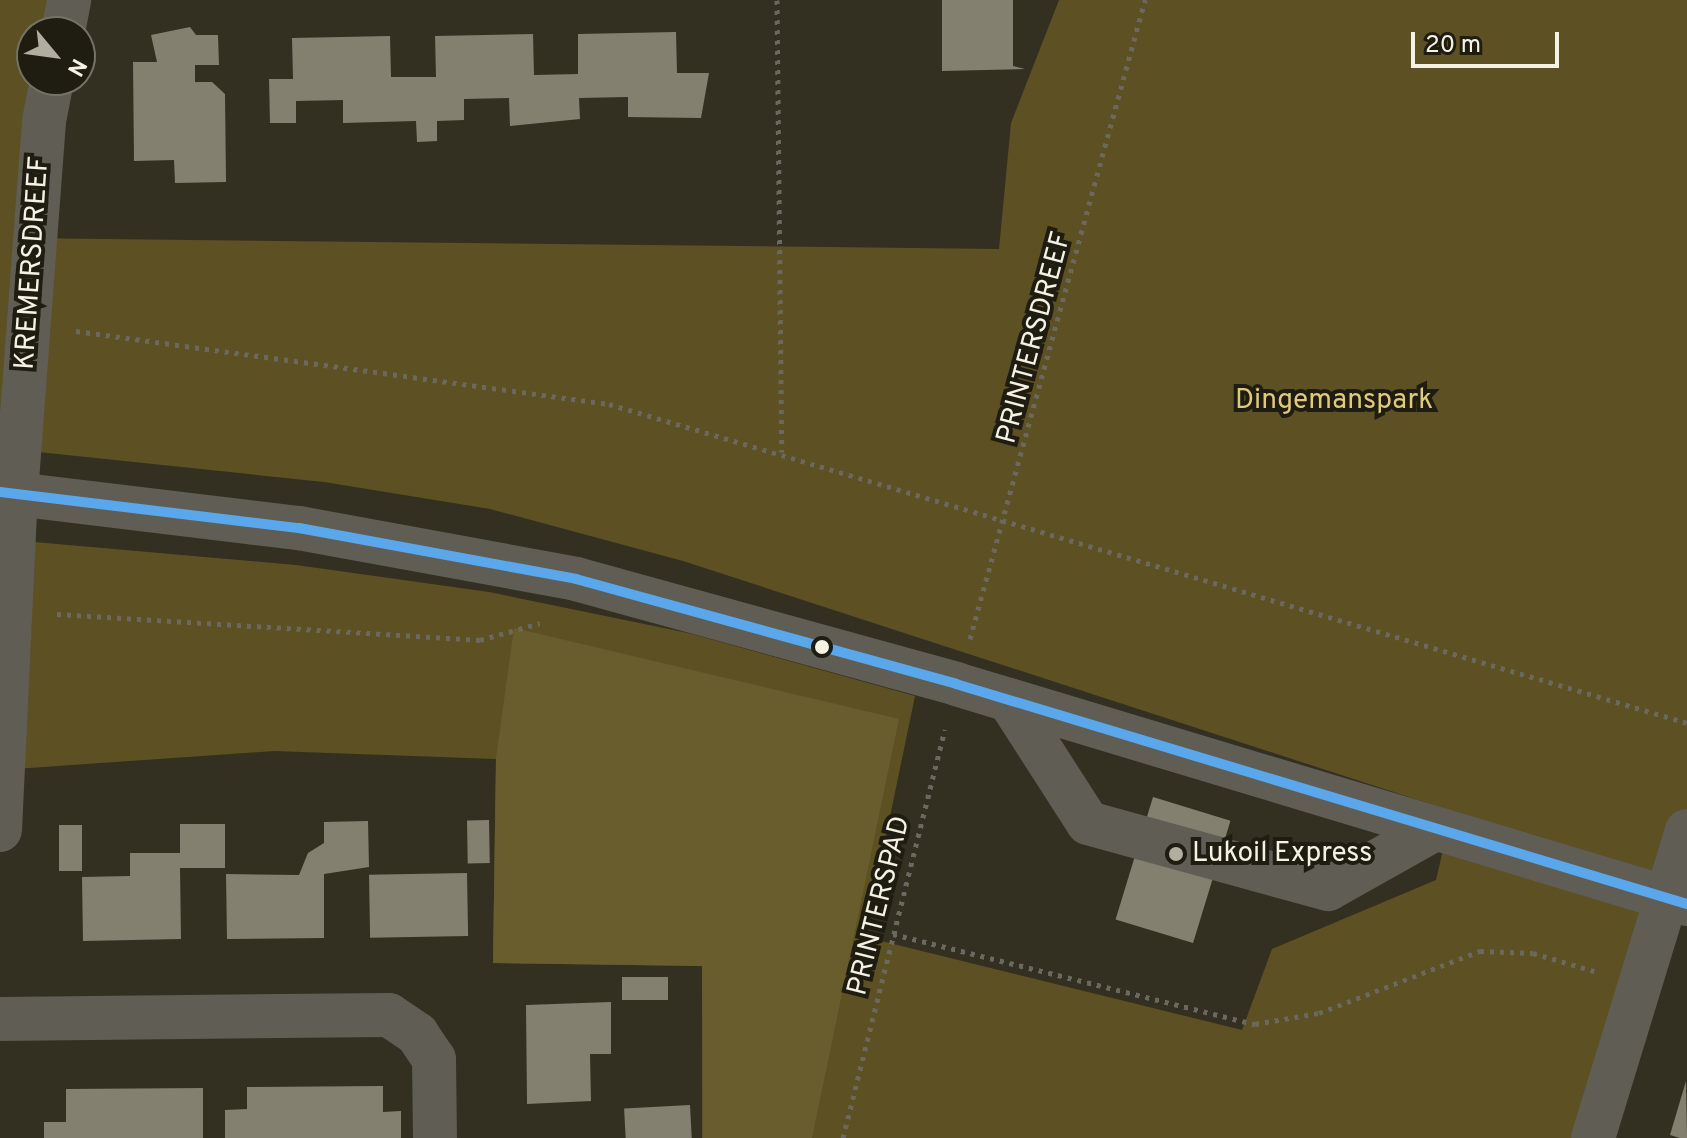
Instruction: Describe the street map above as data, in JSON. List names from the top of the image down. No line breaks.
{"streets":{"street":["KREMERSDREEF"],"path":["PRINTERSDREEF","PRINTERSPAD"]},"crossings":[["PRINTERSDREEF","PRINTERSPAD"]],"parks":["Dingemanspark"],"places":["Lukoil Express"],"scale_bar":"20 m","north":"bottom right"}
